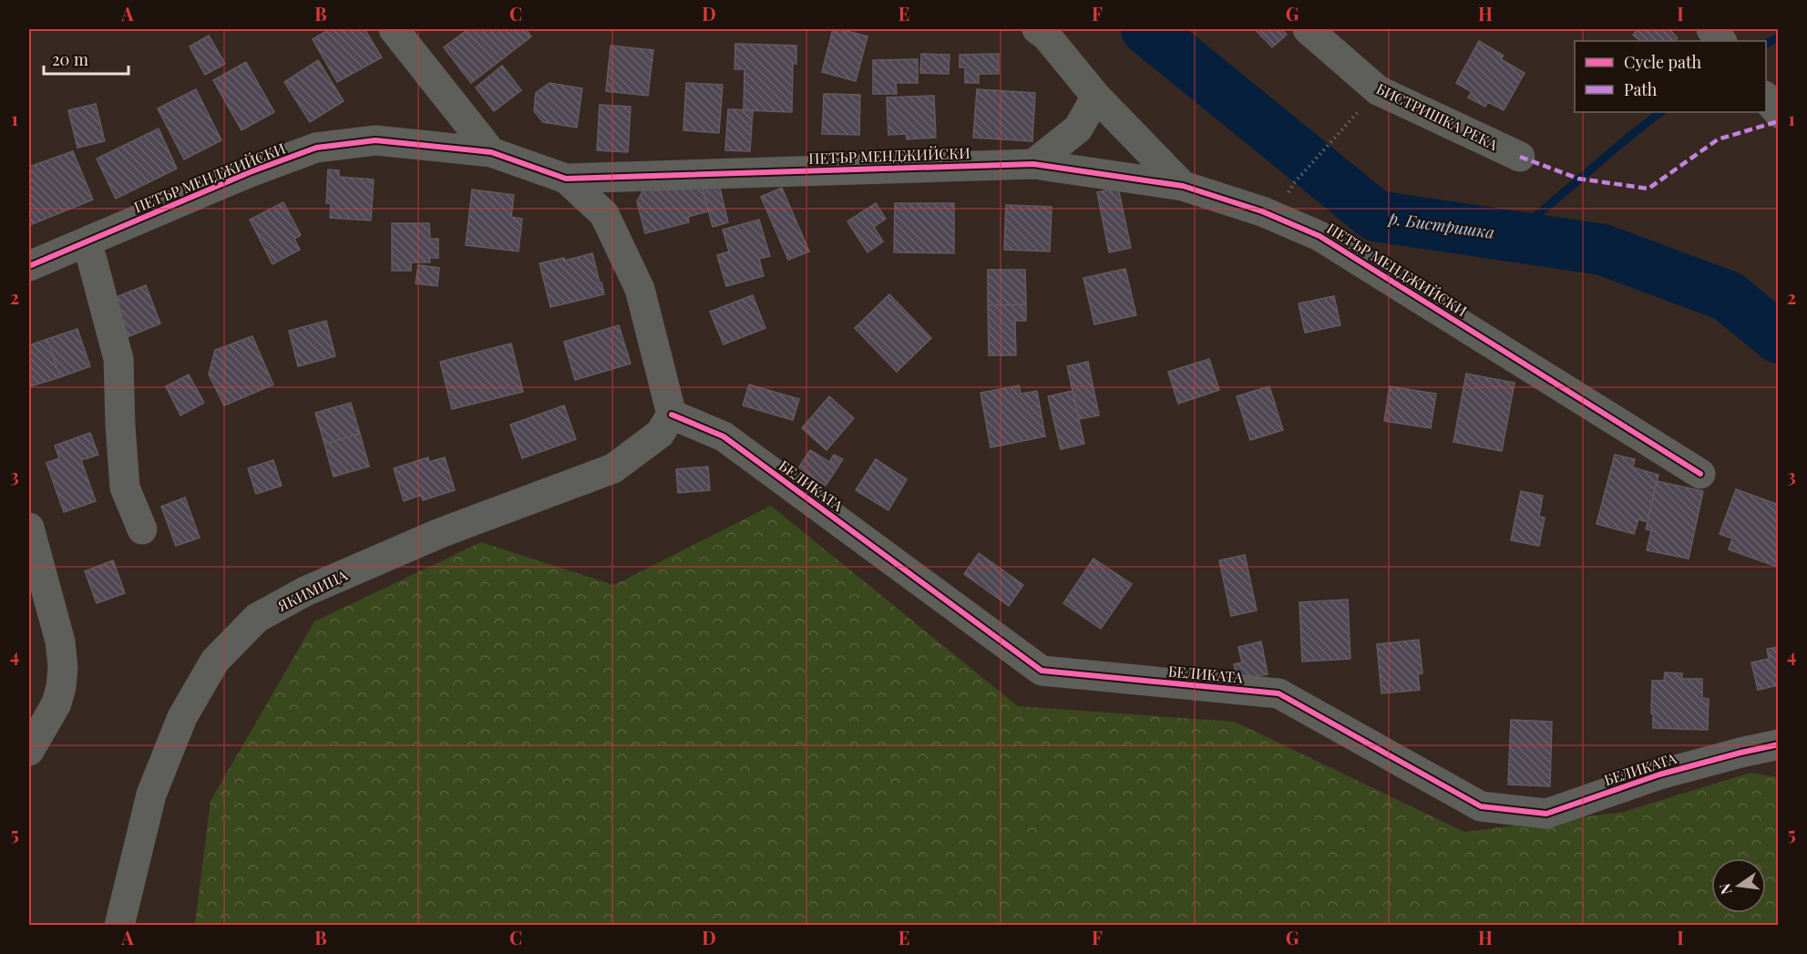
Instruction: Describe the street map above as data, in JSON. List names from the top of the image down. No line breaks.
{"streets":{"street":["БИСТРИШКА РЕКА","ПЕТЪР МЕНДЖИЙСКИ","БЕЛИКАТА","ЯКИМИЦА"]},"crossings":[["БЕЛИКАТА","ЯКИМИЦА"]],"water":["р. Бистришка"],"legend":["Cycle path","Path"],"scale_bar":"20 m","north":"left","grid":{"columns":["A","B","C","D","E","F","G","H","I"],"rows":["1","2","3","4","5"]}}
